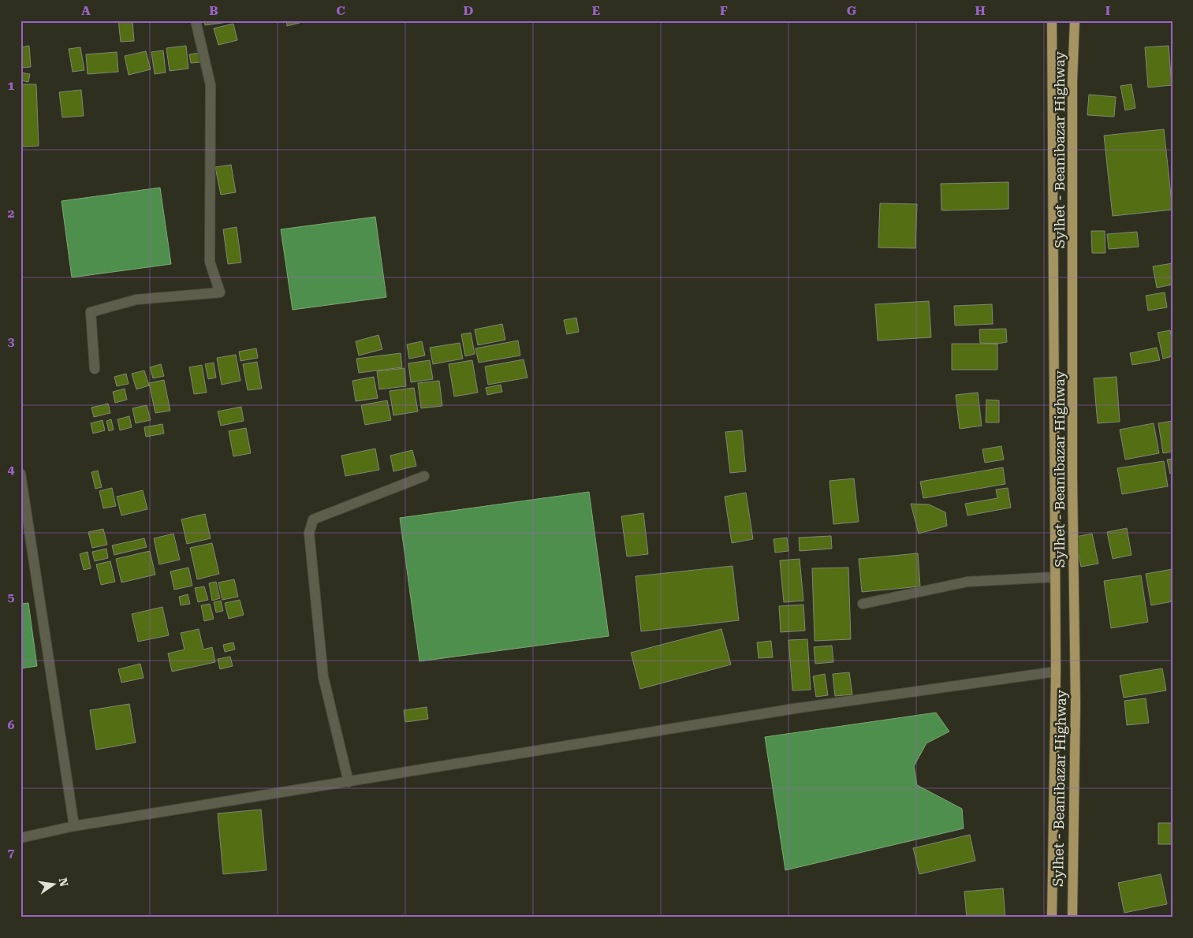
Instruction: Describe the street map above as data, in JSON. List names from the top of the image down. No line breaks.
{"streets":{"main road":["Sylhet - Beanibazar Highway"]},"north":"right","grid":{"columns":["A","B","C","D","E","F","G","H","I"],"rows":["1","2","3","4","5","6","7"]}}
